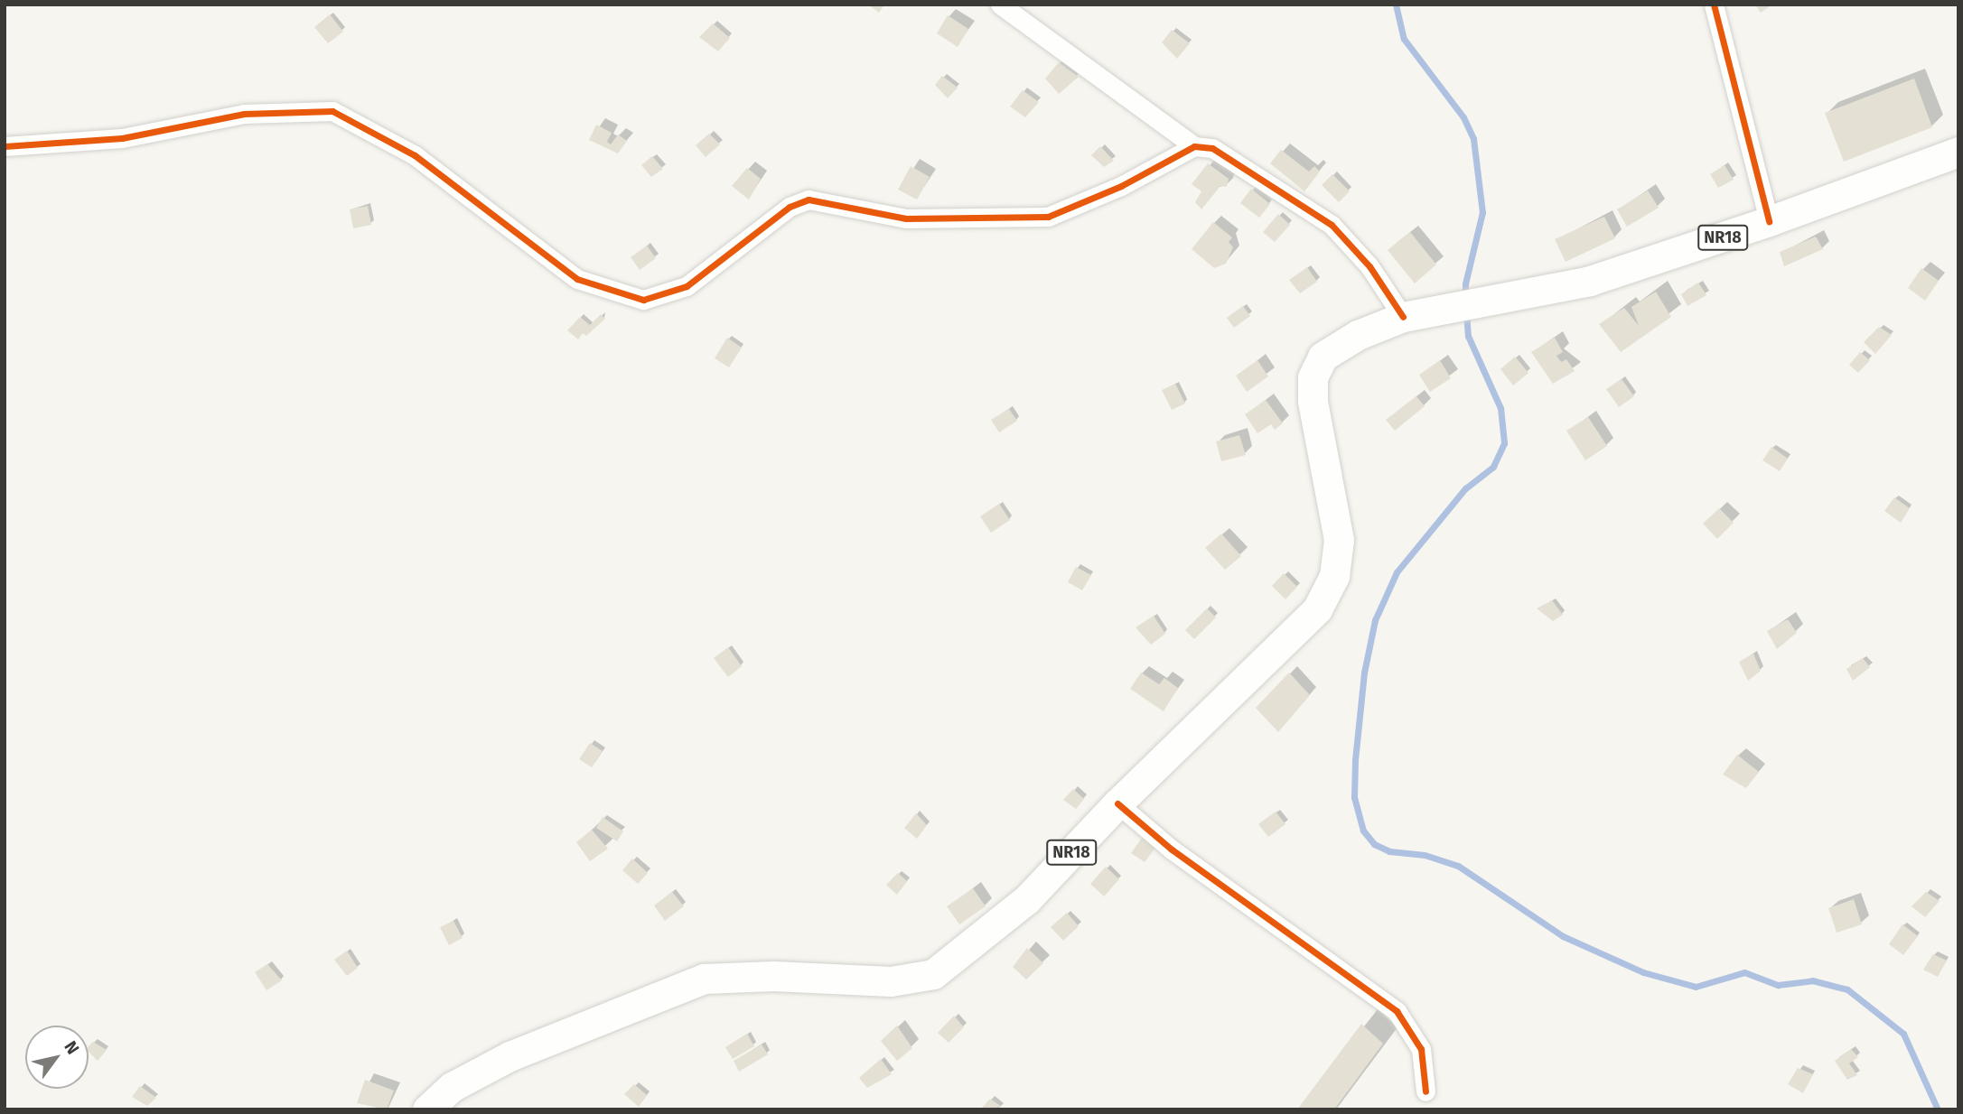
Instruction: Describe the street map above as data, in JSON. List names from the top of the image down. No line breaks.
{"streets":{"main road":["NR18"]},"north":"top right"}
